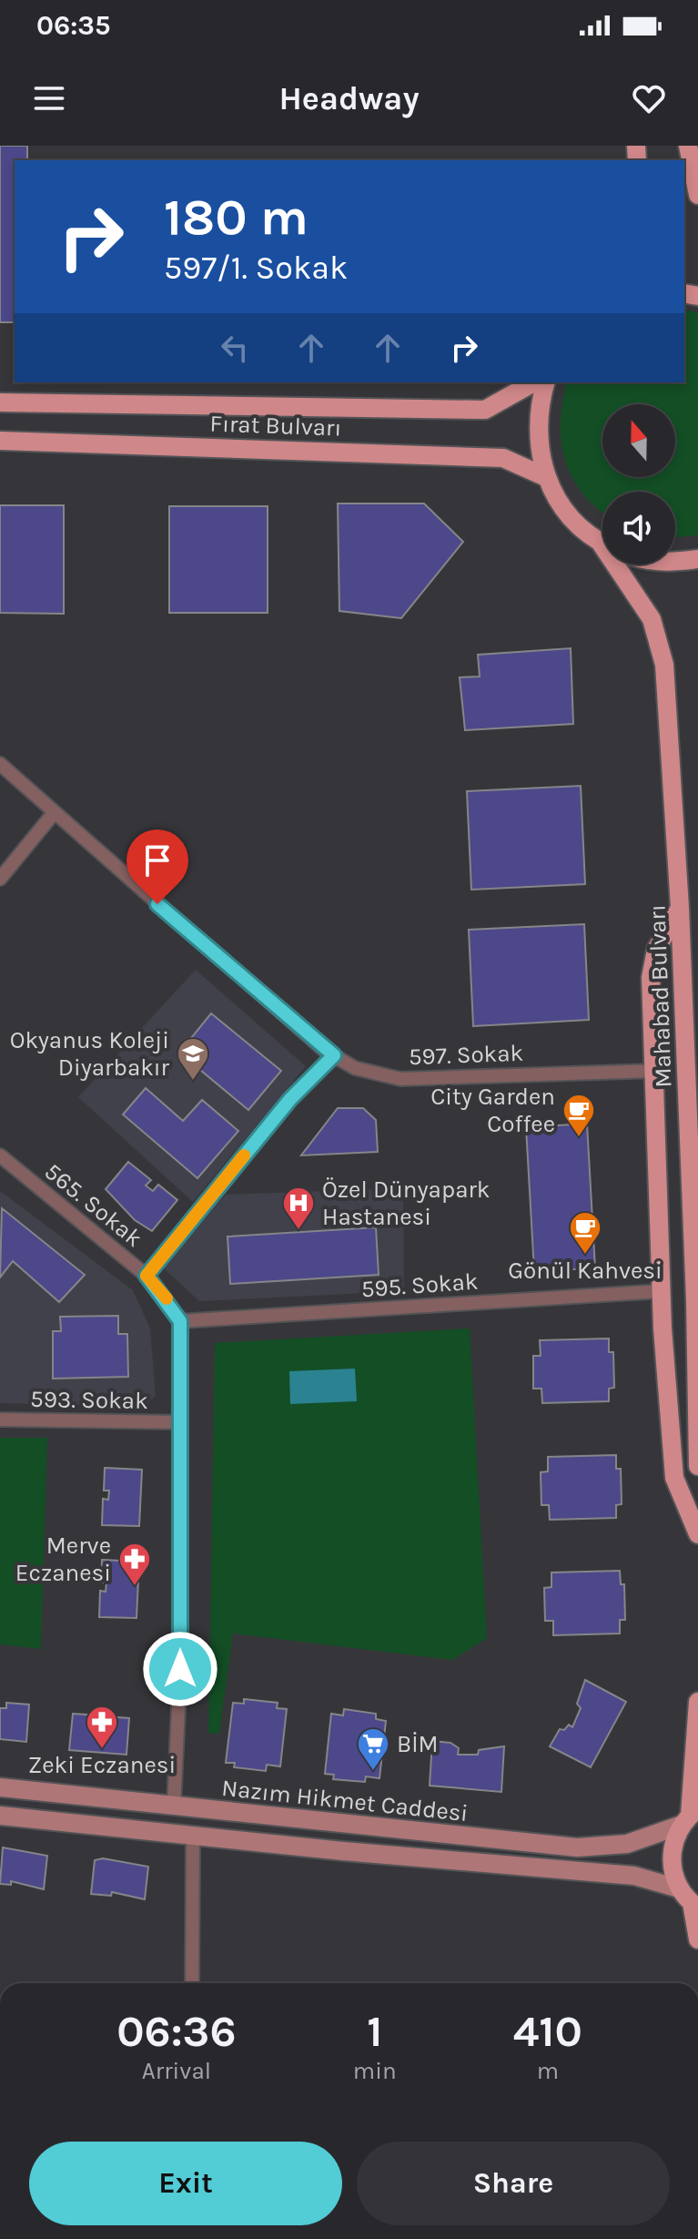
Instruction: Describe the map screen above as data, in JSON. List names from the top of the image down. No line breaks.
{"streets":{"main road":["Fırat Bulvarı","Mahabad Bulvarı","Nazım Hikmet Caddesi"],"street":["597. Sokak","565. Sokak","595. Sokak","593. Sokak"]},"crossings":[["Fırat Bulvarı","Mahabad Bulvarı"],["565. Sokak","595. Sokak"]],"places":{"school or university":["Okyanus Koleji Diyarbakır"],"cafe":["City Garden Coffee","Gönül Kahvesi"],"hospital":["Özel Dünyapark Hastanesi"],"pharmacy":["Merve Eczanesi","Zeki Eczanesi"],"supermarket":["BİM"]},"north":"top","page":{"status":"06:35","header":"Headway","turn":["180 m","597/1. Sokak"],"eta":["06:36","Arrival","1","min","410","m"],"buttons":["Exit","Share"]}}
